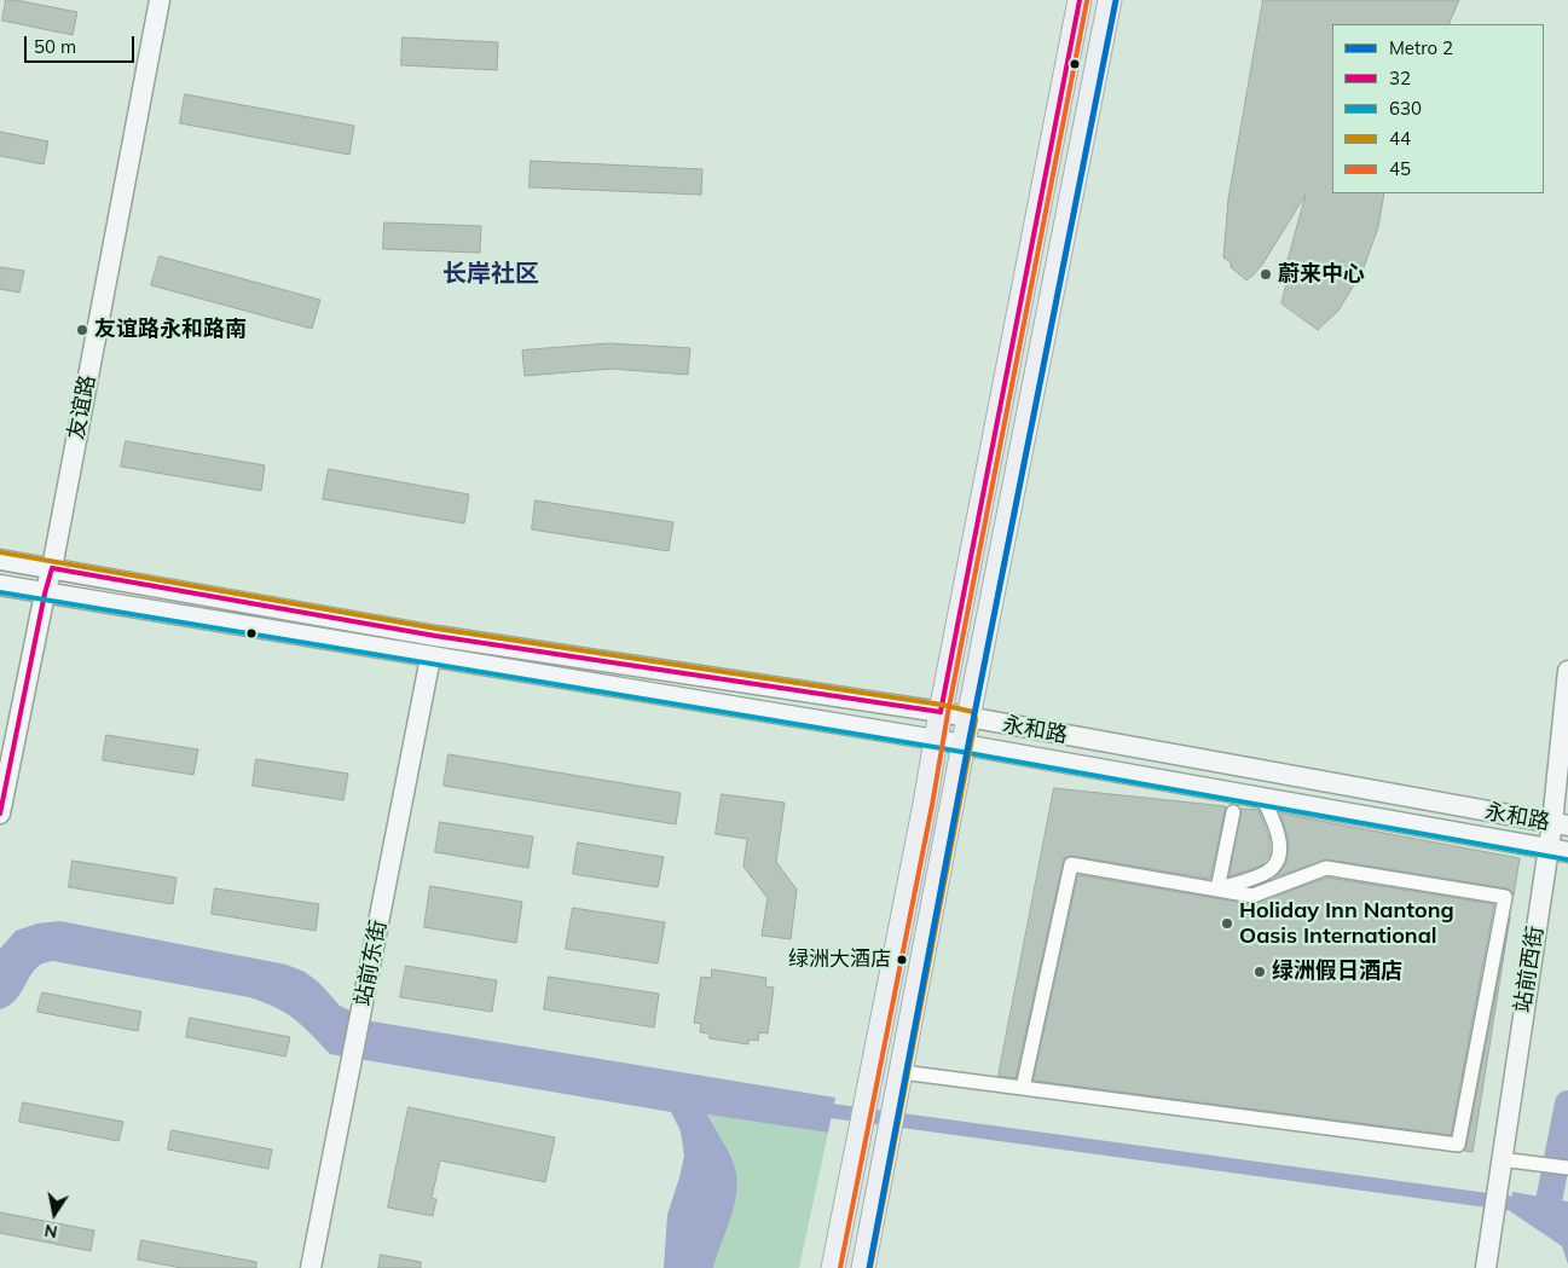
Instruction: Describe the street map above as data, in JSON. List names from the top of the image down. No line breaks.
{"streets":{"main road":["友谊路","永和路","站前东街","站前西街"]},"crossings":[["友谊路","永和路"],["永和路","站前东街"],["永和路","站前西街"]],"districts":["长岸社区"],"places":["蔚来中心","友谊路永和路南","Holiday Inn Nantong Oasis International","绿洲大酒店","绿洲假日酒店"],"lines":["metro line 2","transit line 32","transit line 45","transit line 44","transit line 630"],"legend":["Metro 2","32","630","44","45"],"scale_bar":"50 m","north":"bottom"}
